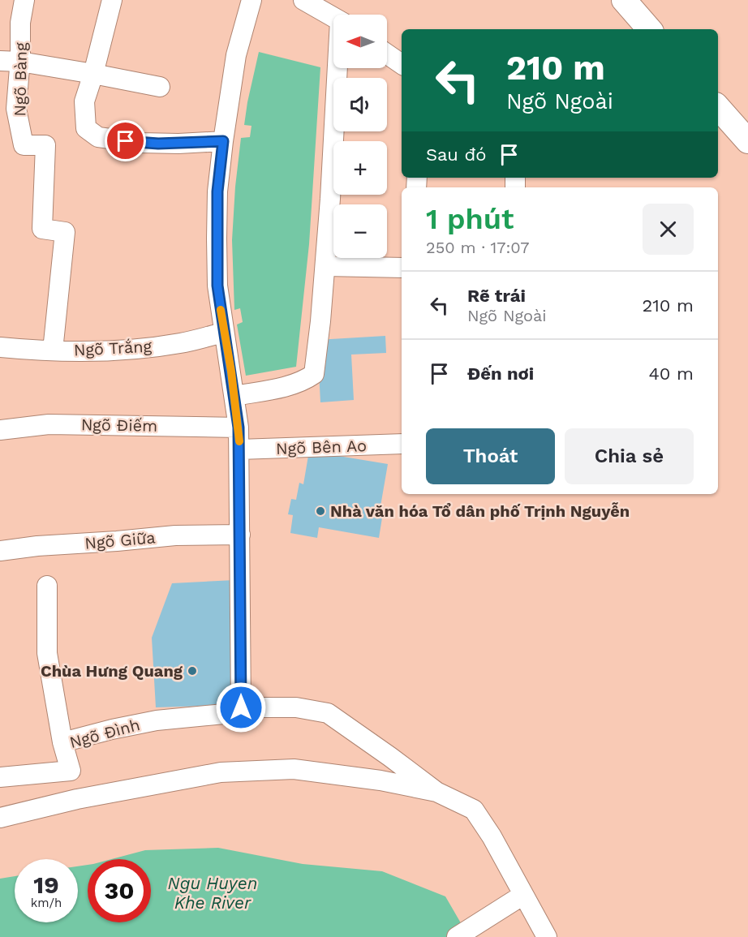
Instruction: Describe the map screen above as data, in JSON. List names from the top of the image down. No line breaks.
{"streets":{"street":["Ngõ Bàng","Ngõ Trắng","Ngõ Điếm","Ngõ Bên Ao","Ngõ Giữa","Ngõ Đình"]},"crossings":[["Ngõ Bàng","Ngõ Trắng"]],"water":["Ngu Huyen Khe River"],"places":["Nhà văn hóa Tổ dân phố Trịnh Nguyễn","Chùa Hưng Quang"],"north":"left","page":{"map_buttons":["+","−"],"turn":["210 m","Ngõ Ngoài"],"then":"Sau đó","heading":["1 phút","250 m · 17:07"],"list":[{"name":"Rẽ trái","note":"Ngõ Ngoài","value":"210 m"},{"name":"Đến nơi","value":"40 m"}],"buttons":["Thoát","Chia sẻ"],"speed":"19 km/h","limit":"30"}}
